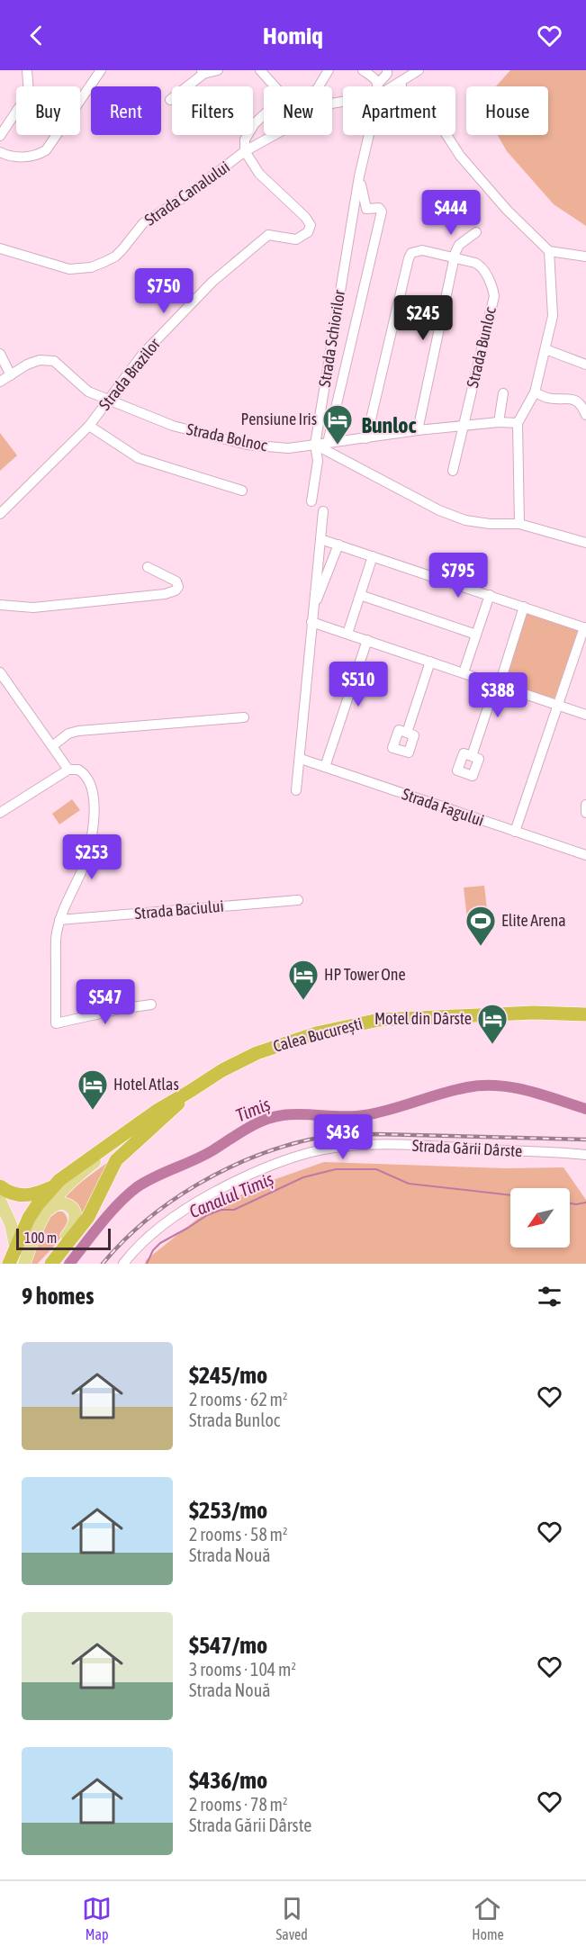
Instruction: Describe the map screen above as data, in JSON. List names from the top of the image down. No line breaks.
{"streets":{"highway":["Calea București"],"street":["Strada Canalului","Strada Schiorilor","Strada Bunloc","Strada Brazilor","Strada Bolnoc","Strada Fagului","Strada Baciului","Strada Gării Dârste"]},"crossings":[["Strada Canalului","Strada Brazilor"],["Strada Schiorilor","Strada Bolnoc"],["Strada Brazilor","Strada Bolnoc"]],"districts":["Bunloc"],"water":["Timiș","Canalul Timiș"],"places":{"hotel":["Pensiune Iris","HP Tower One","Motel din Dârste","Hotel Atlas"],"sports":["Elite Arena"]},"scale_bar":"100 m","north":"bottom left","page":{"header":"Homiq","chip":["Buy","Rent","Filters","New","Apartment","House"],"price":["$444","$750","$245","$795","$510","$388","$253","$547","$436"],"scale":"100 m","heading":"9 homes","list":[{"name":"$245/mo","note":"2 rooms · 62 m² · Strada Bunloc"},{"name":"$253/mo","note":"2 rooms · 58 m² · Strada Nouă"},{"name":"$547/mo","note":"3 rooms · 104 m² · Strada Nouă"},{"name":"$436/mo","note":"2 rooms · 78 m² · Strada Gării Dârste"}],"tabs":["Map","Saved","Home"]}}
